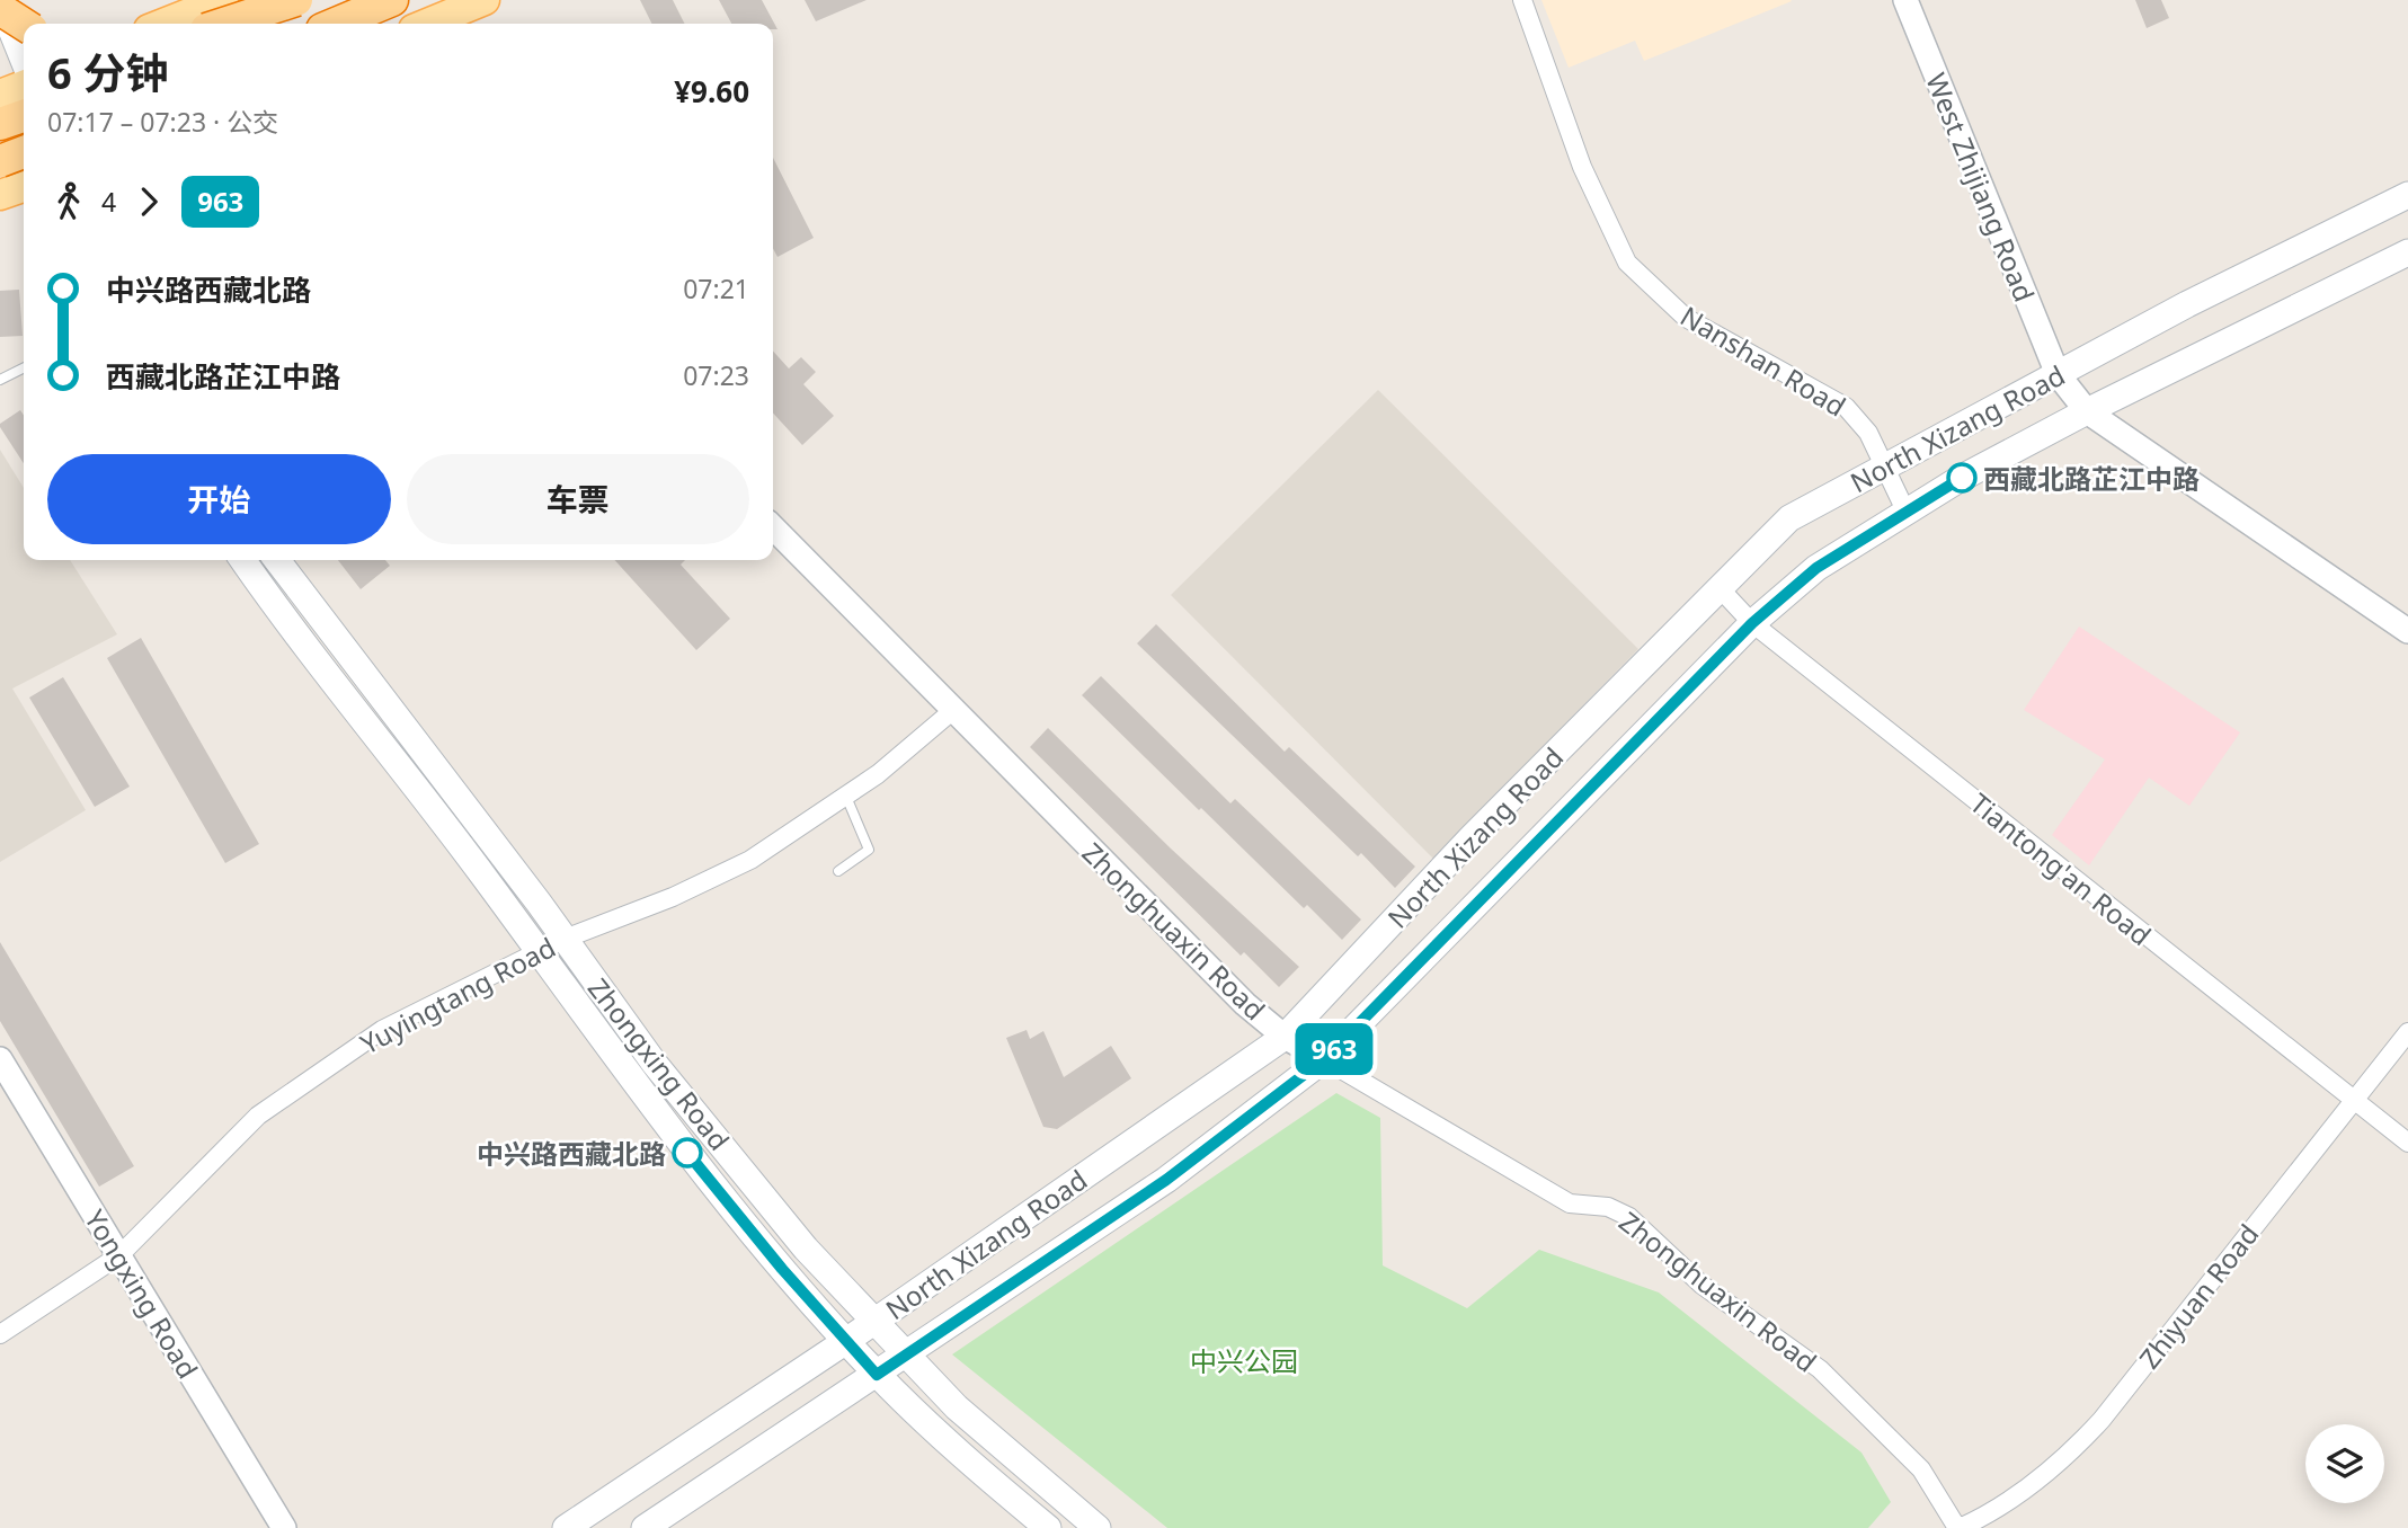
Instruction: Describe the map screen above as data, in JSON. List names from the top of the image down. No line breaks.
{"streets":{"main road":["North Xizang Road","Zhongxing Road"],"street":["West Zhijiang Road","Nanshan Road","Tiantong'an Road","Zhonghuaxin Road","Yuyingtang Road","Yongxing Road","Zhiyuan Road"]},"crossings":[["West Zhijiang Road","North Xizang Road"],["Nanshan Road","North Xizang Road"],["North Xizang Road","Tiantong'an Road"],["North Xizang Road","Zhonghuaxin Road"],["North Xizang Road","Zhongxing Road"],["Tiantong'an Road","Zhiyuan Road"],["Zhonghuaxin Road","Yuyingtang Road"],["Zhonghuaxin Road","Zhiyuan Road"],["Yuyingtang Road","Zhongxing Road"],["Yuyingtang Road","Yongxing Road"]],"parks":["中兴公园"],"places":["西藏北路芷江中路","中兴路西藏北路"],"lines":["bus line 963"],"page":{"on_map":"963","heading":["6 分钟","07:17 – 07:23 · 公交","¥9.60"],"legs":["4","963"],"list":[{"name":"中兴路西藏北路","value":"07:21"},{"name":"西藏北路芷江中路","value":"07:23"}],"buttons":["开始","车票"]}}
